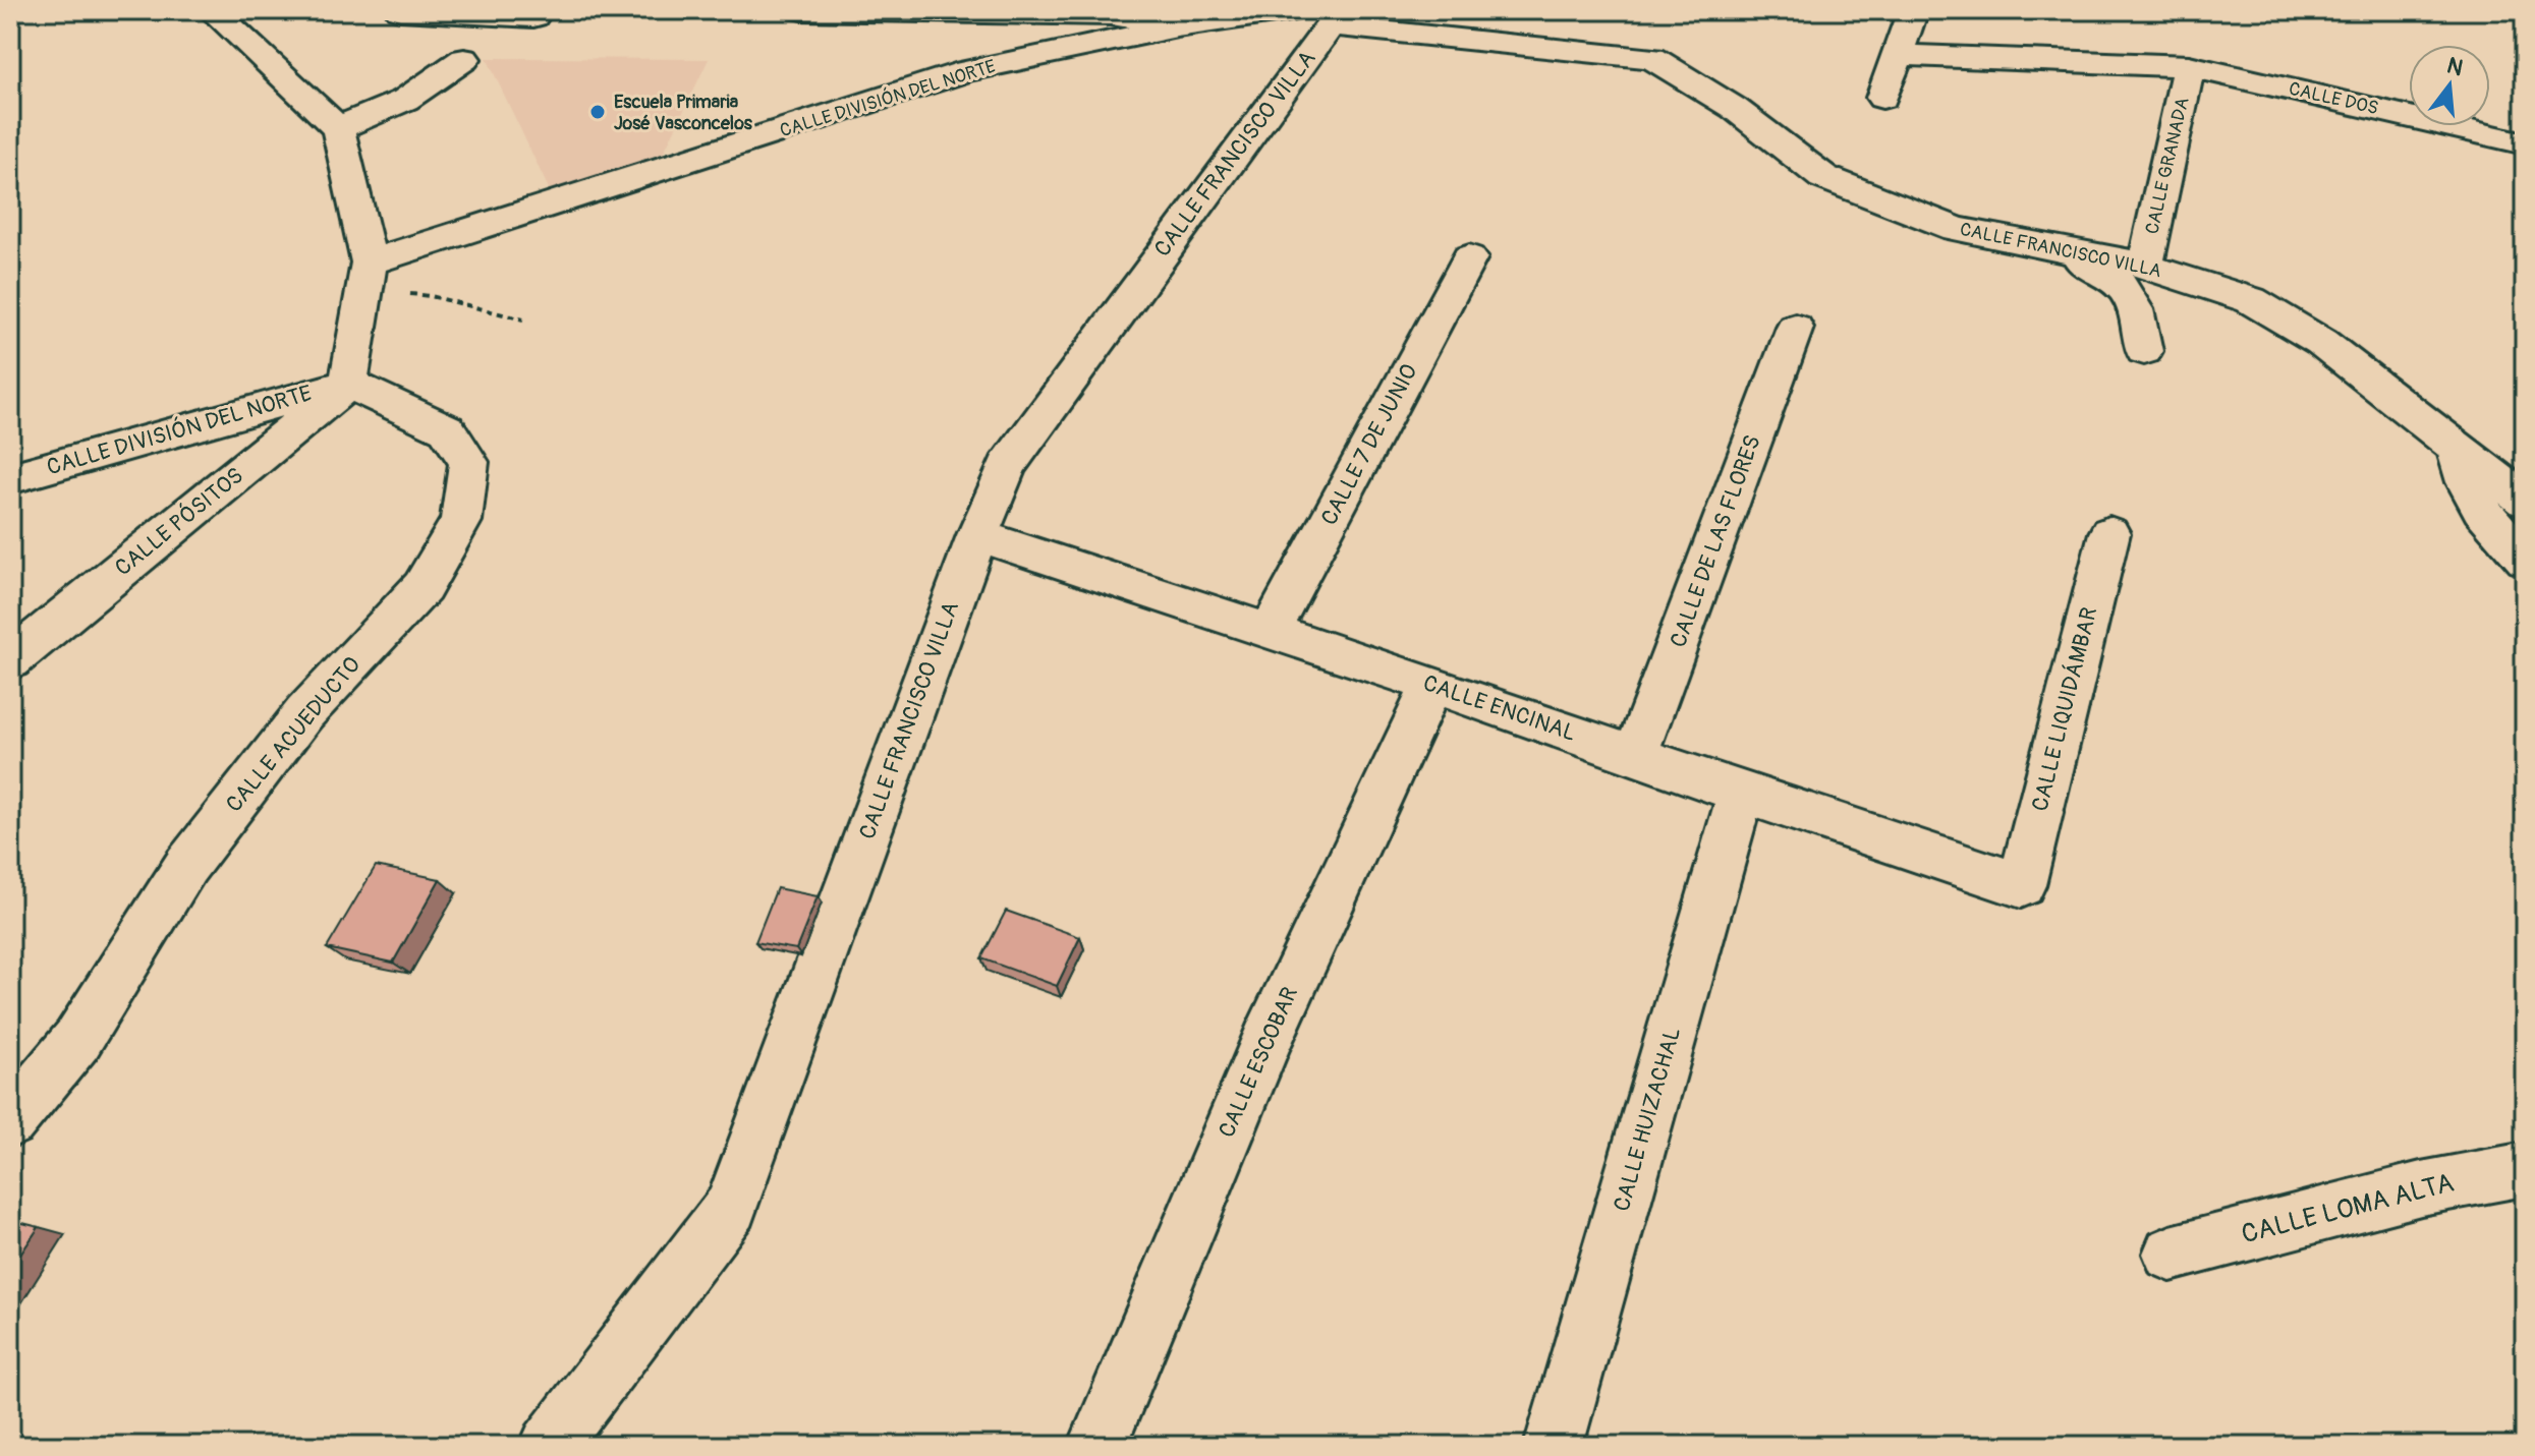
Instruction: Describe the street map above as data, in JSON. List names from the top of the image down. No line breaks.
{"streets":{"street":["CALLE DIVISIÓN DEL NORTE","CALLE DOS","CALLE FRANCISCO VILLA","CALLE GRANADA","CALLE 7 DE JUNIO","CALLE PÓSITOS","CALLE DE LAS FLORES","CALLE ENCINAL","CALLE LIQUIDÁMBAR","CALLE ACUEDUCTO","CALLE ESCOBAR","CALLE HUIZACHAL","CALLE LOMA ALTA"]},"crossings":[["CALLE DIVISIÓN DEL NORTE","CALLE FRANCISCO VILLA"],["CALLE DIVISIÓN DEL NORTE","CALLE PÓSITOS"],["CALLE DIVISIÓN DEL NORTE","CALLE ACUEDUCTO"],["CALLE DOS","CALLE GRANADA"],["CALLE FRANCISCO VILLA","CALLE GRANADA"],["CALLE FRANCISCO VILLA","CALLE ENCINAL"],["CALLE 7 DE JUNIO","CALLE ENCINAL"],["CALLE PÓSITOS","CALLE ACUEDUCTO"],["CALLE DE LAS FLORES","CALLE ENCINAL"],["CALLE ENCINAL","CALLE LIQUIDÁMBAR"],["CALLE ENCINAL","CALLE ESCOBAR"],["CALLE ENCINAL","CALLE HUIZACHAL"]],"places":["Escuela Primaria José Vasconcelos"],"north":"top"}
